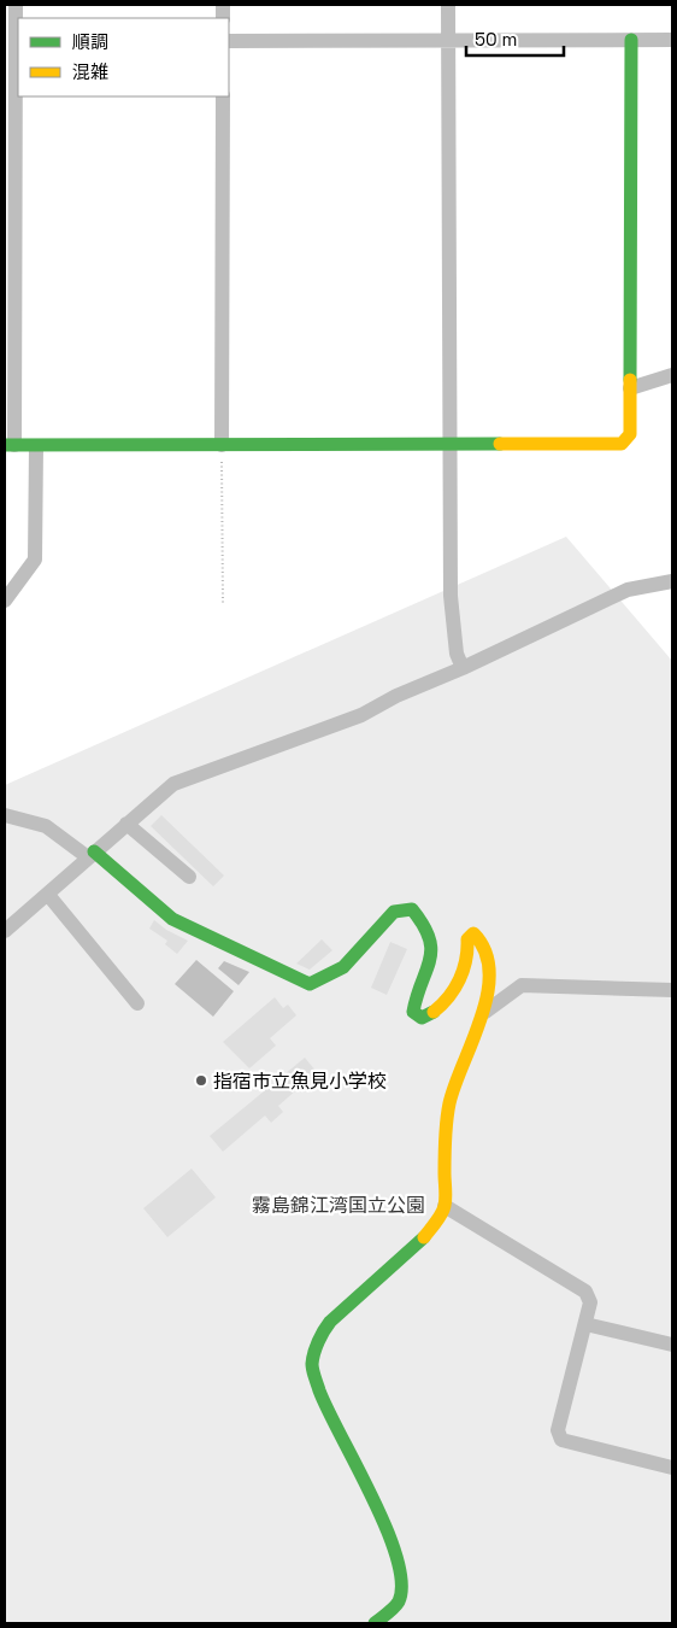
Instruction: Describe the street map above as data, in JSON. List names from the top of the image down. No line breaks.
{"parks":["霧島錦江湾国立公園"],"places":["指宿市立魚見小学校"],"legend":["順調","混雑"],"scale_bar":"50 m"}
